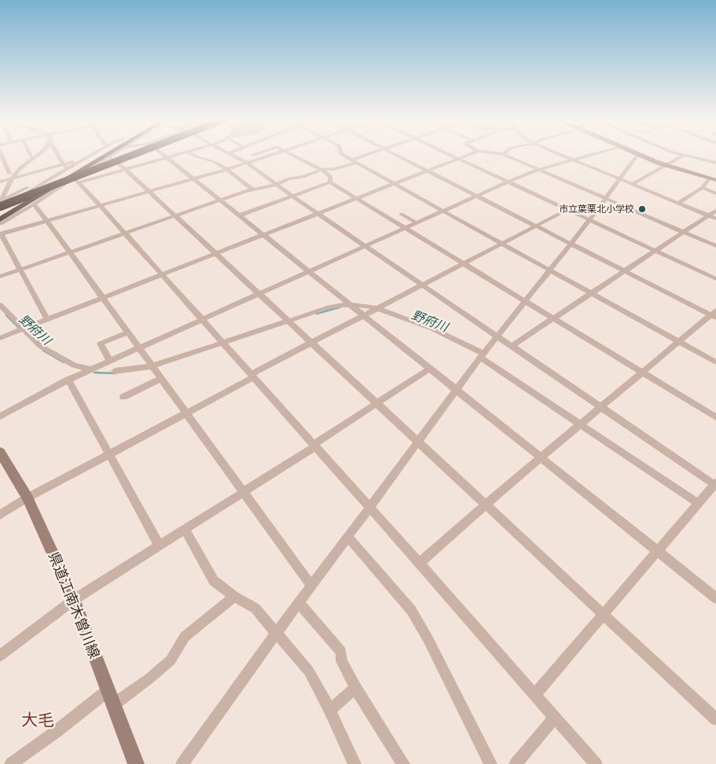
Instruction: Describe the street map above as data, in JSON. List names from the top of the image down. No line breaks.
{"streets":{"main road":["県道江南木曽川線"]},"districts":["大毛"],"water":["野府川"],"places":["市立葉栗北小学校"]}
